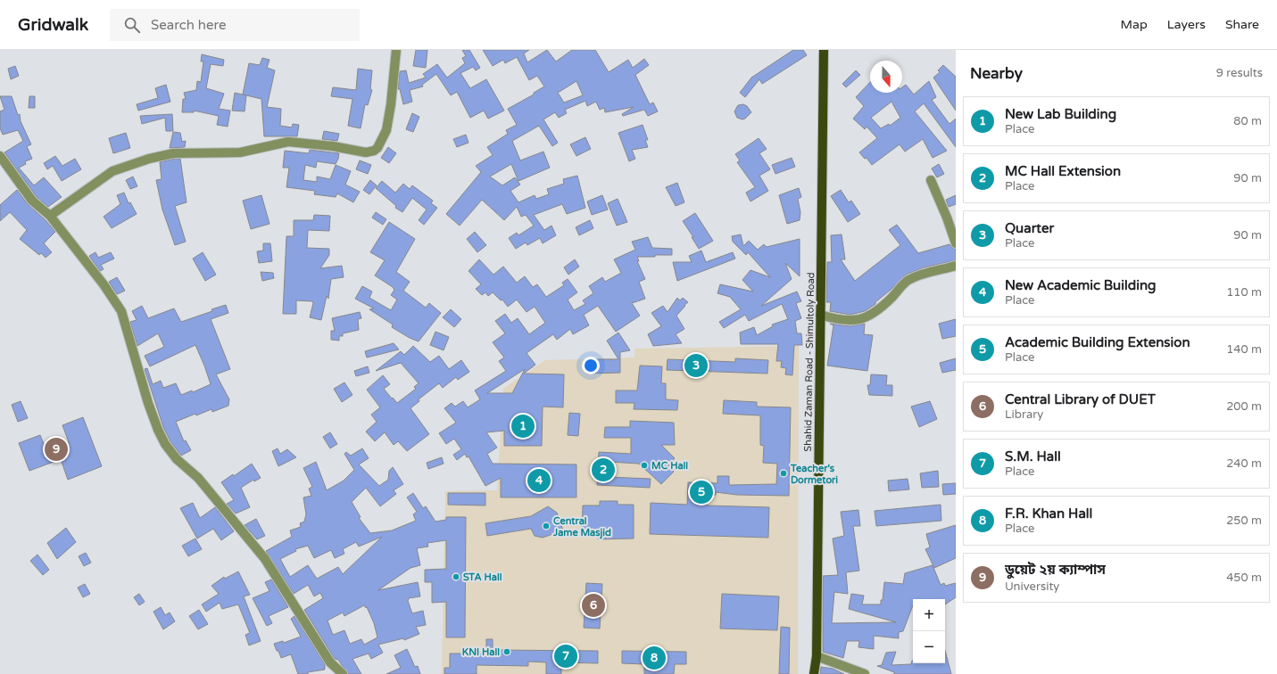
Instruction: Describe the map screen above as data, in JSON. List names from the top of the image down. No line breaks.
{"streets":{"main road":["Shahid Zaman Road - Shimultoly Road"]},"places":["MC Hall","Teacher's Dormetori","Central Jame Masjid","STA Hall","KNI Hall"],"north":"bottom","page":{"header":"Gridwalk","search":"Search here","nav":["Map","Layers","Share"],"heading":["Nearby","9 results"],"list":[{"mark":"1","name":"New Lab Building","note":"Place","value":"80 m"},{"mark":"2","name":"MC Hall Extension","note":"Place","value":"90 m"},{"mark":"3","name":"Quarter","note":"Place","value":"90 m"},{"mark":"4","name":"New Academic Building","note":"Place","value":"110 m"},{"mark":"5","name":"Academic Building Extension","note":"Place","value":"140 m"},{"mark":"6","name":"Central Library of DUET","note":"Library","value":"200 m"},{"mark":"7","name":"S.M. Hall","note":"Place","value":"240 m"},{"mark":"8","name":"F.R. Khan Hall","note":"Place","value":"250 m"},{"mark":"9","name":"ডুয়েট ২য় ক্যাম্পাস","note":"University","value":"450 m"}],"pins":["3","1","9","2","4","5","6","7","8"],"map_buttons":["+","−"]}}
